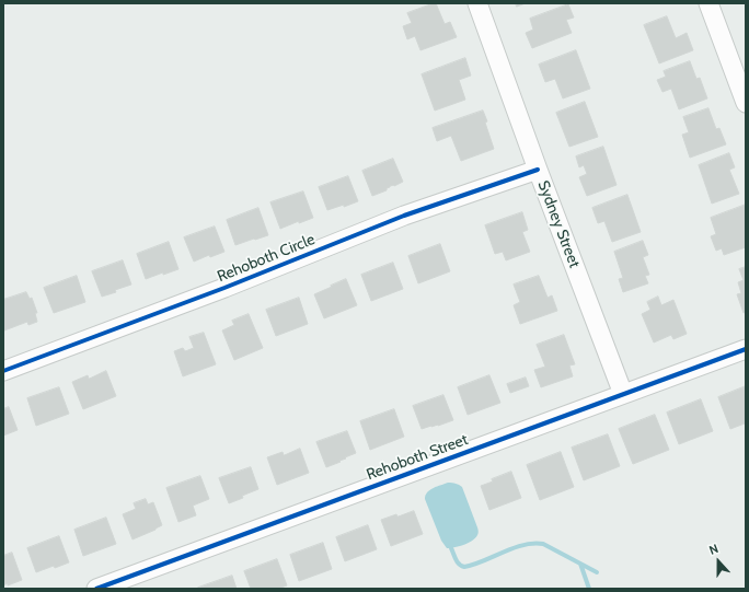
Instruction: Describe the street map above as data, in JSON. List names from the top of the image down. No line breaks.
{"streets":{"street":["Sydney Street","Rehoboth Circle","Rehoboth Street"]},"crossings":[["Sydney Street","Rehoboth Circle"],["Sydney Street","Rehoboth Street"]],"north":"top"}
